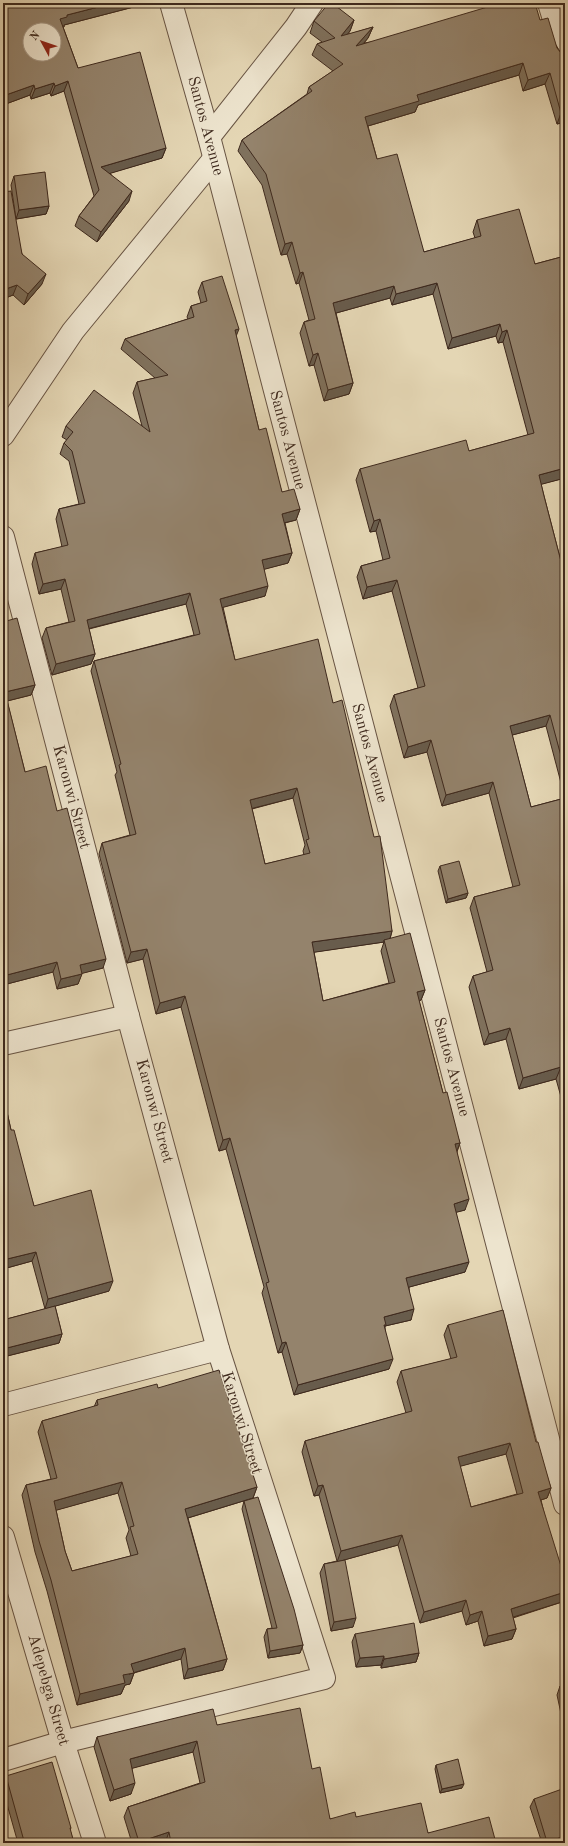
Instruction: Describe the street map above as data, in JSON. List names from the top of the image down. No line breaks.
{"streets":{"street":["Santos Avenue","Karonwi Street","Adepebga Street"]},"crossings":[["Karonwi Street","Adepebga Street"]],"north":"top left"}
